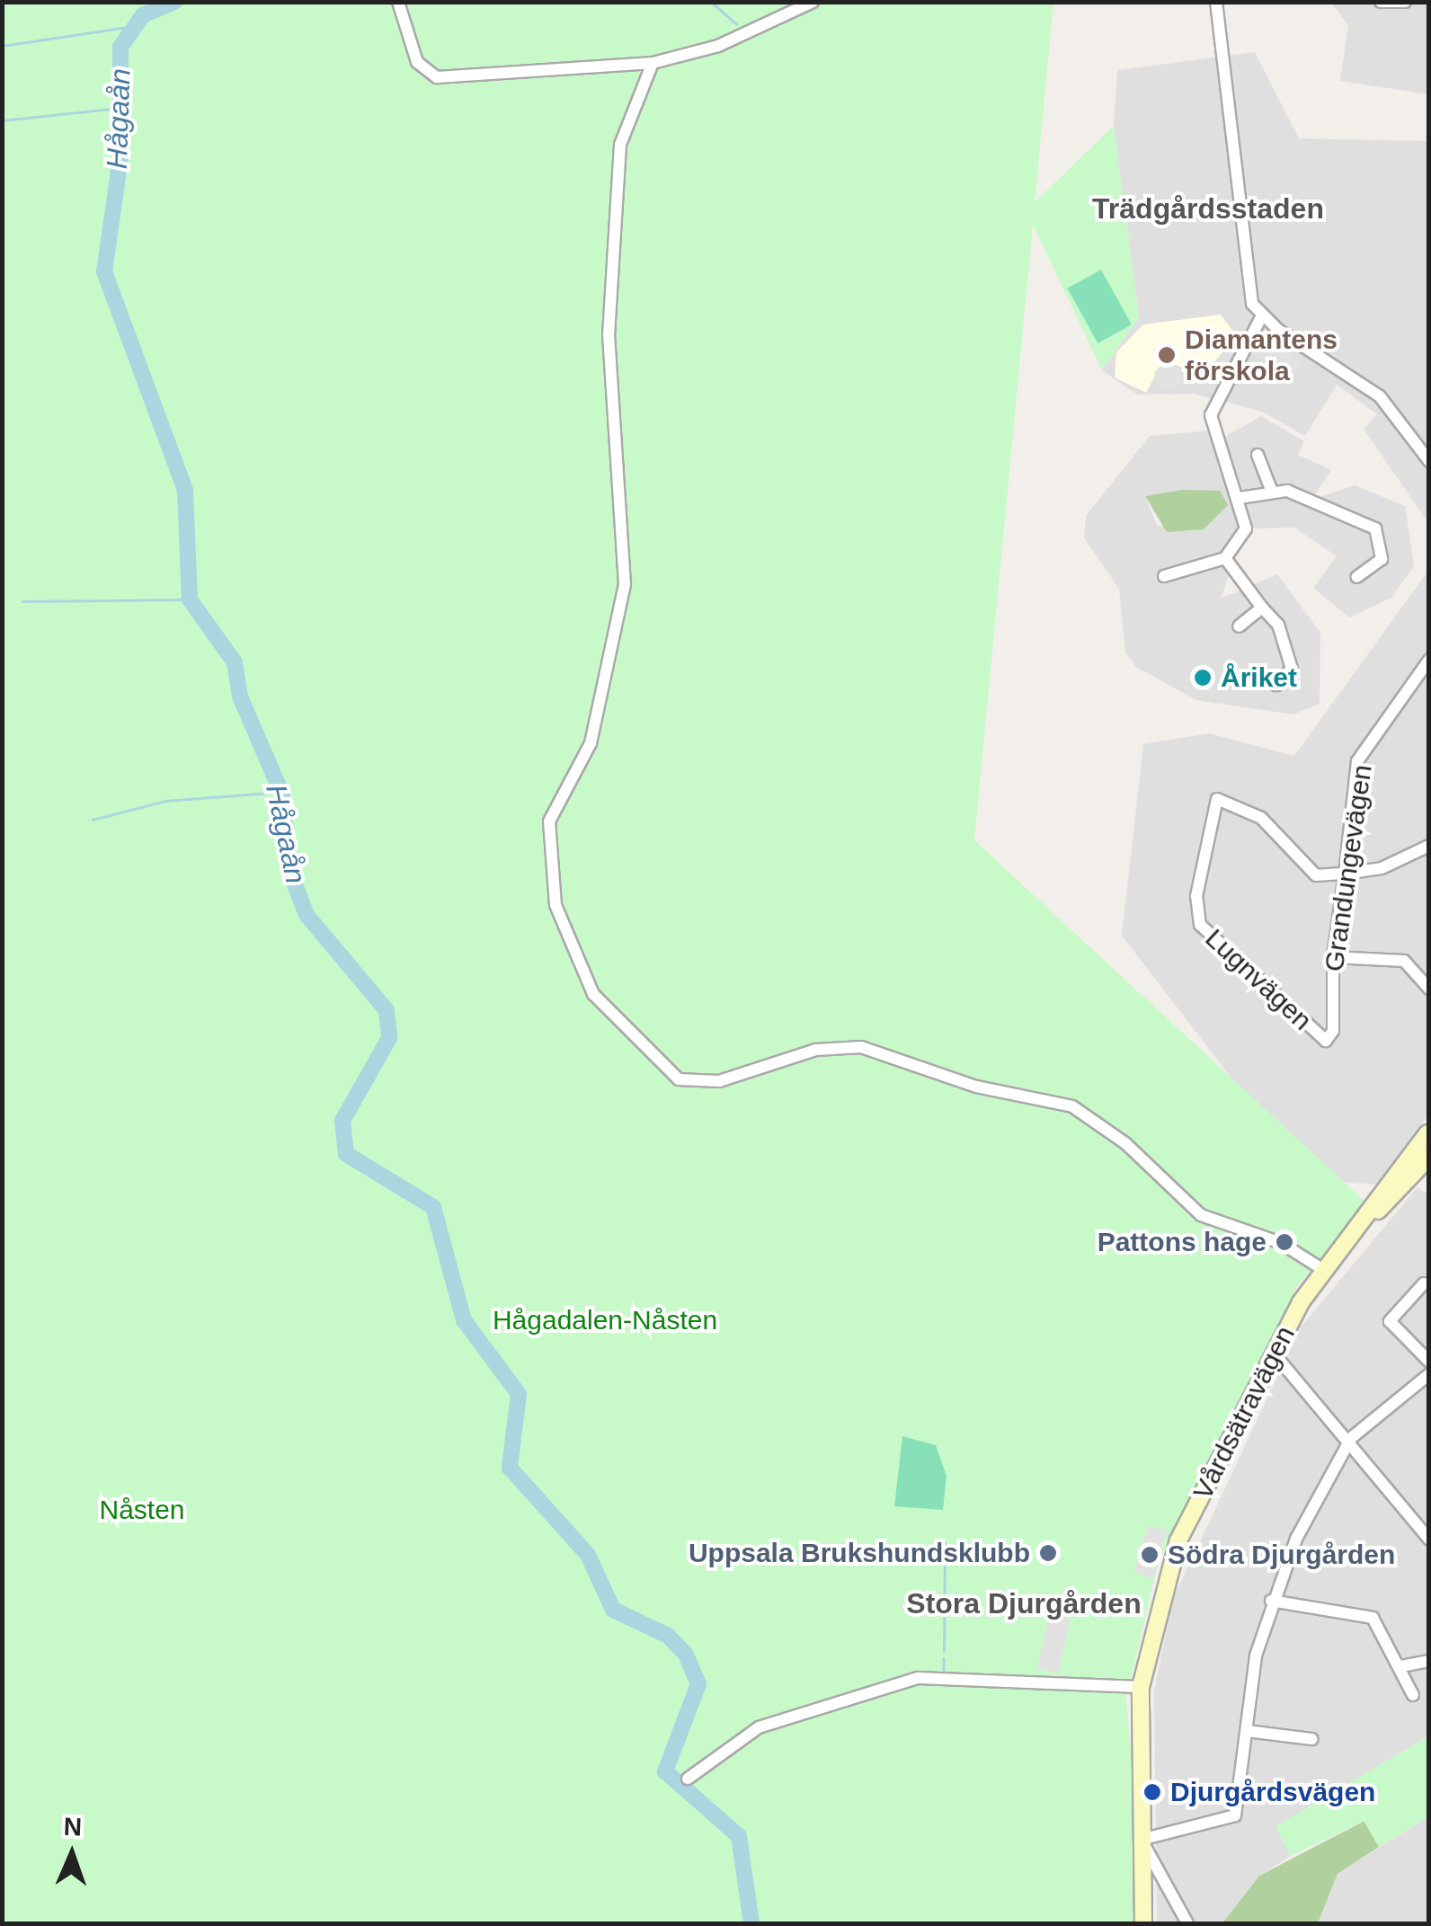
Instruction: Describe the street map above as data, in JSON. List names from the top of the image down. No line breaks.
{"streets":{"street":["Grandungevägen","Lugnvägen","Vårdsätravägen"]},"crossings":[["Grandungevägen","Lugnvägen"]],"districts":["Trädgårdsstaden","Stora Djurgården"],"water":["Hågaån"],"parks":["Hågadalen-Nåsten","Nåsten"],"places":["Diamantens förskola","Åriket","Pattons hage","Uppsala Brukshundsklubb","Södra Djurgården","Djurgårdsvägen"],"north":"top"}
